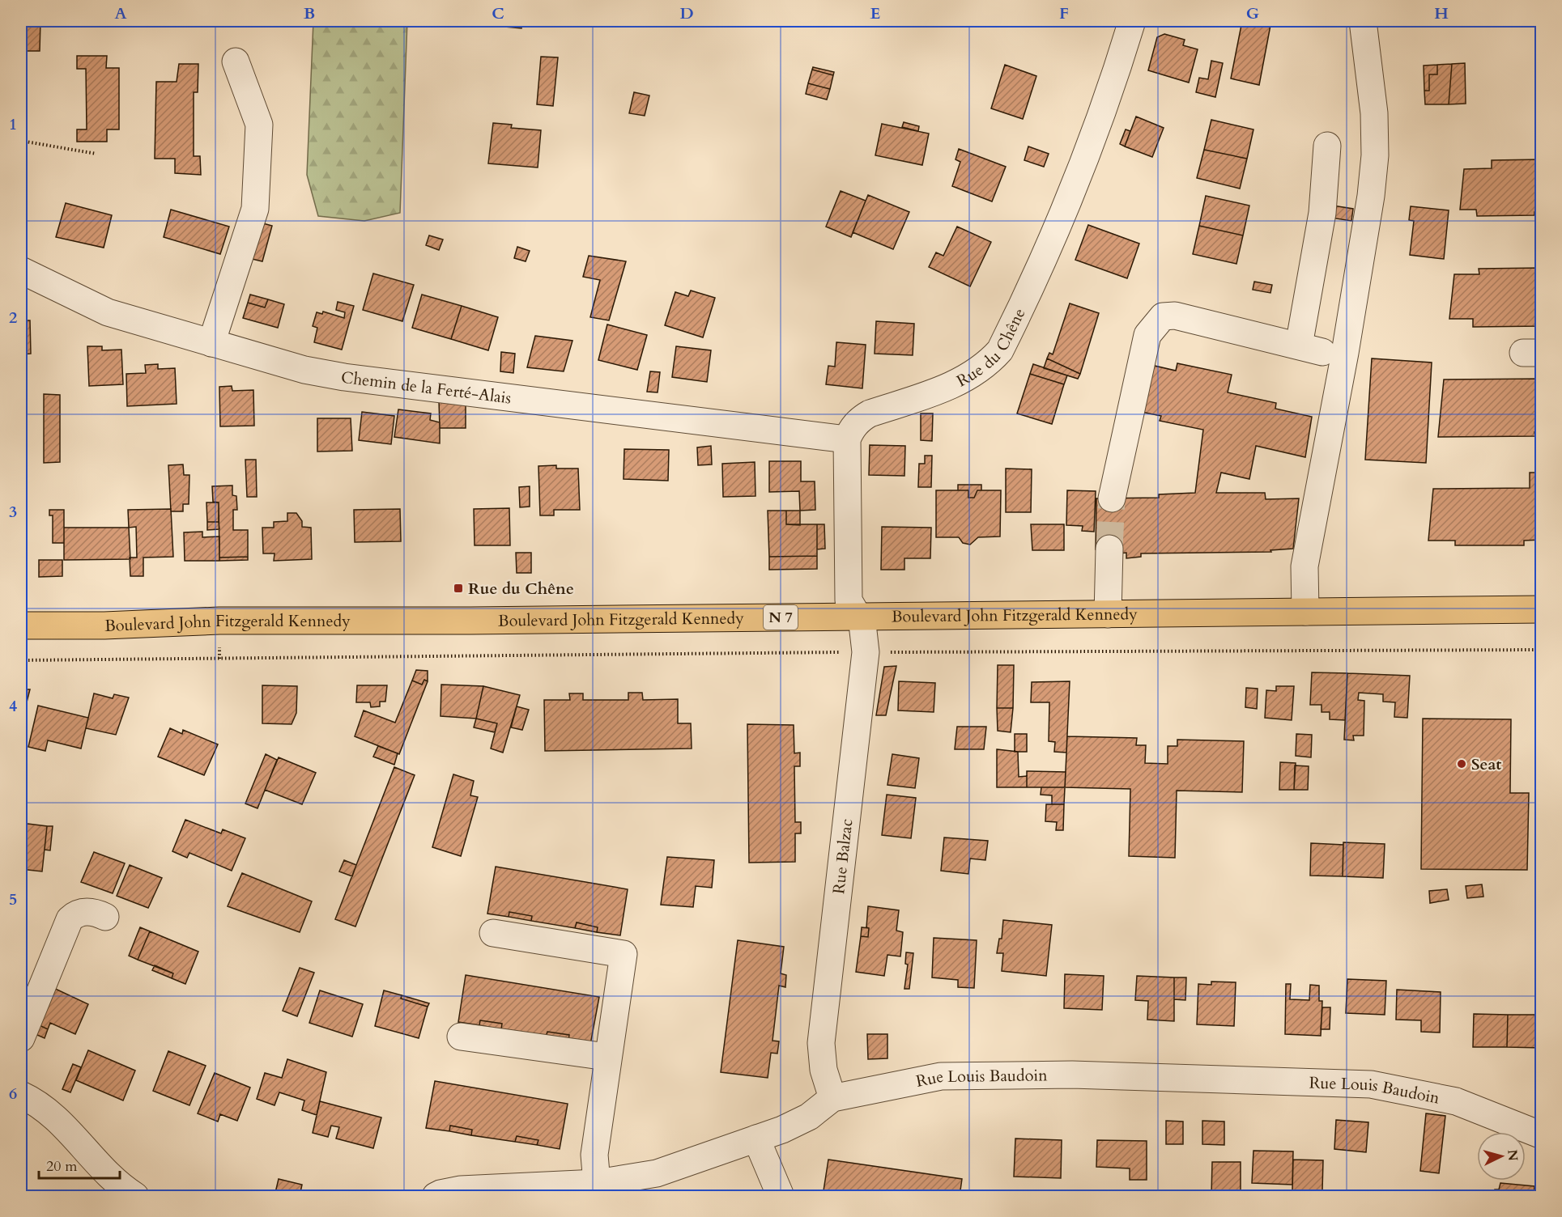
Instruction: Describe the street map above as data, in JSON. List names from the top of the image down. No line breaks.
{"streets":{"main road":["Boulevard John Fitzgerald Kennedy","N 7"],"street":["Rue du Chêne","Chemin de la Ferté-Alais","Rue Balzac","Rue Louis Baudoin"]},"crossings":[["Rue du Chêne","Chemin de la Ferté-Alais"],["Boulevard John Fitzgerald Kennedy","Rue Balzac"],["Rue Balzac","Rue Louis Baudoin"]],"places":{"transit":["Rue du Chêne"],"other":["Seat"]},"scale_bar":"20 m","north":"right","grid":{"columns":["A","B","C","D","E","F","G","H"],"rows":["1","2","3","4","5","6"]}}
